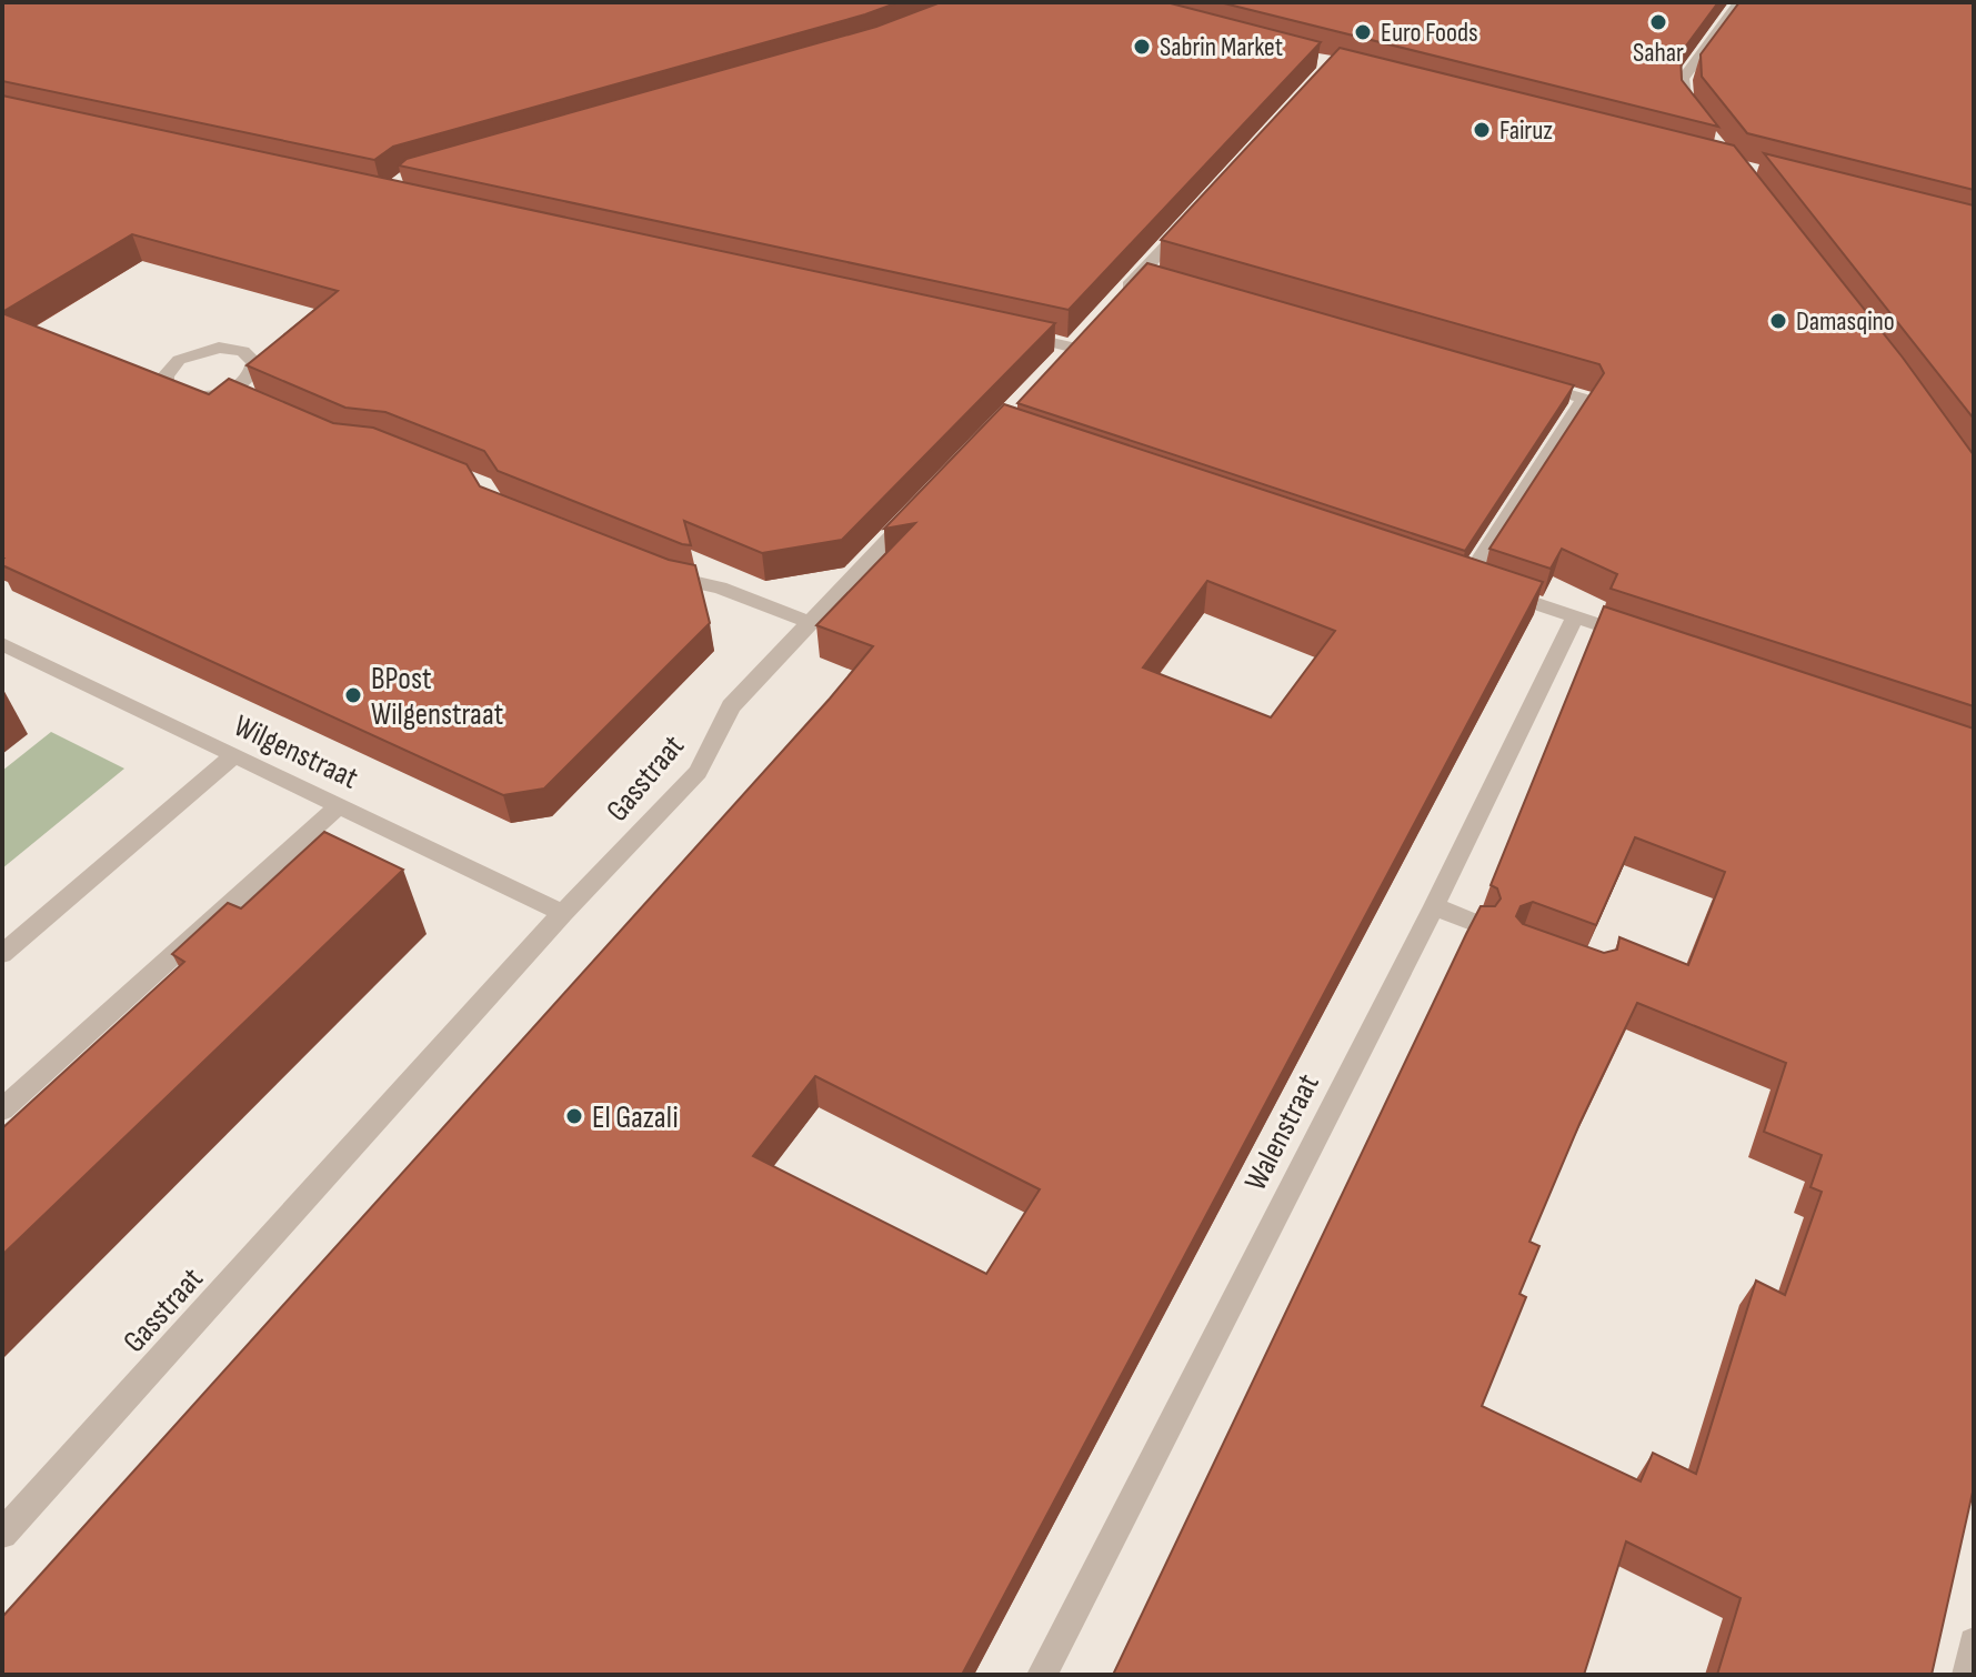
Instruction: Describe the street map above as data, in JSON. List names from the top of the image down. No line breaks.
{"streets":{"street":["Wilgenstraat","Gasstraat","Walenstraat"]},"crossings":[["Wilgenstraat","Gasstraat"]],"places":["Sahar","Euro Foods","Sabrin Market","Fairuz","Damasqino","BPost Wilgenstraat","El Gazali"]}
